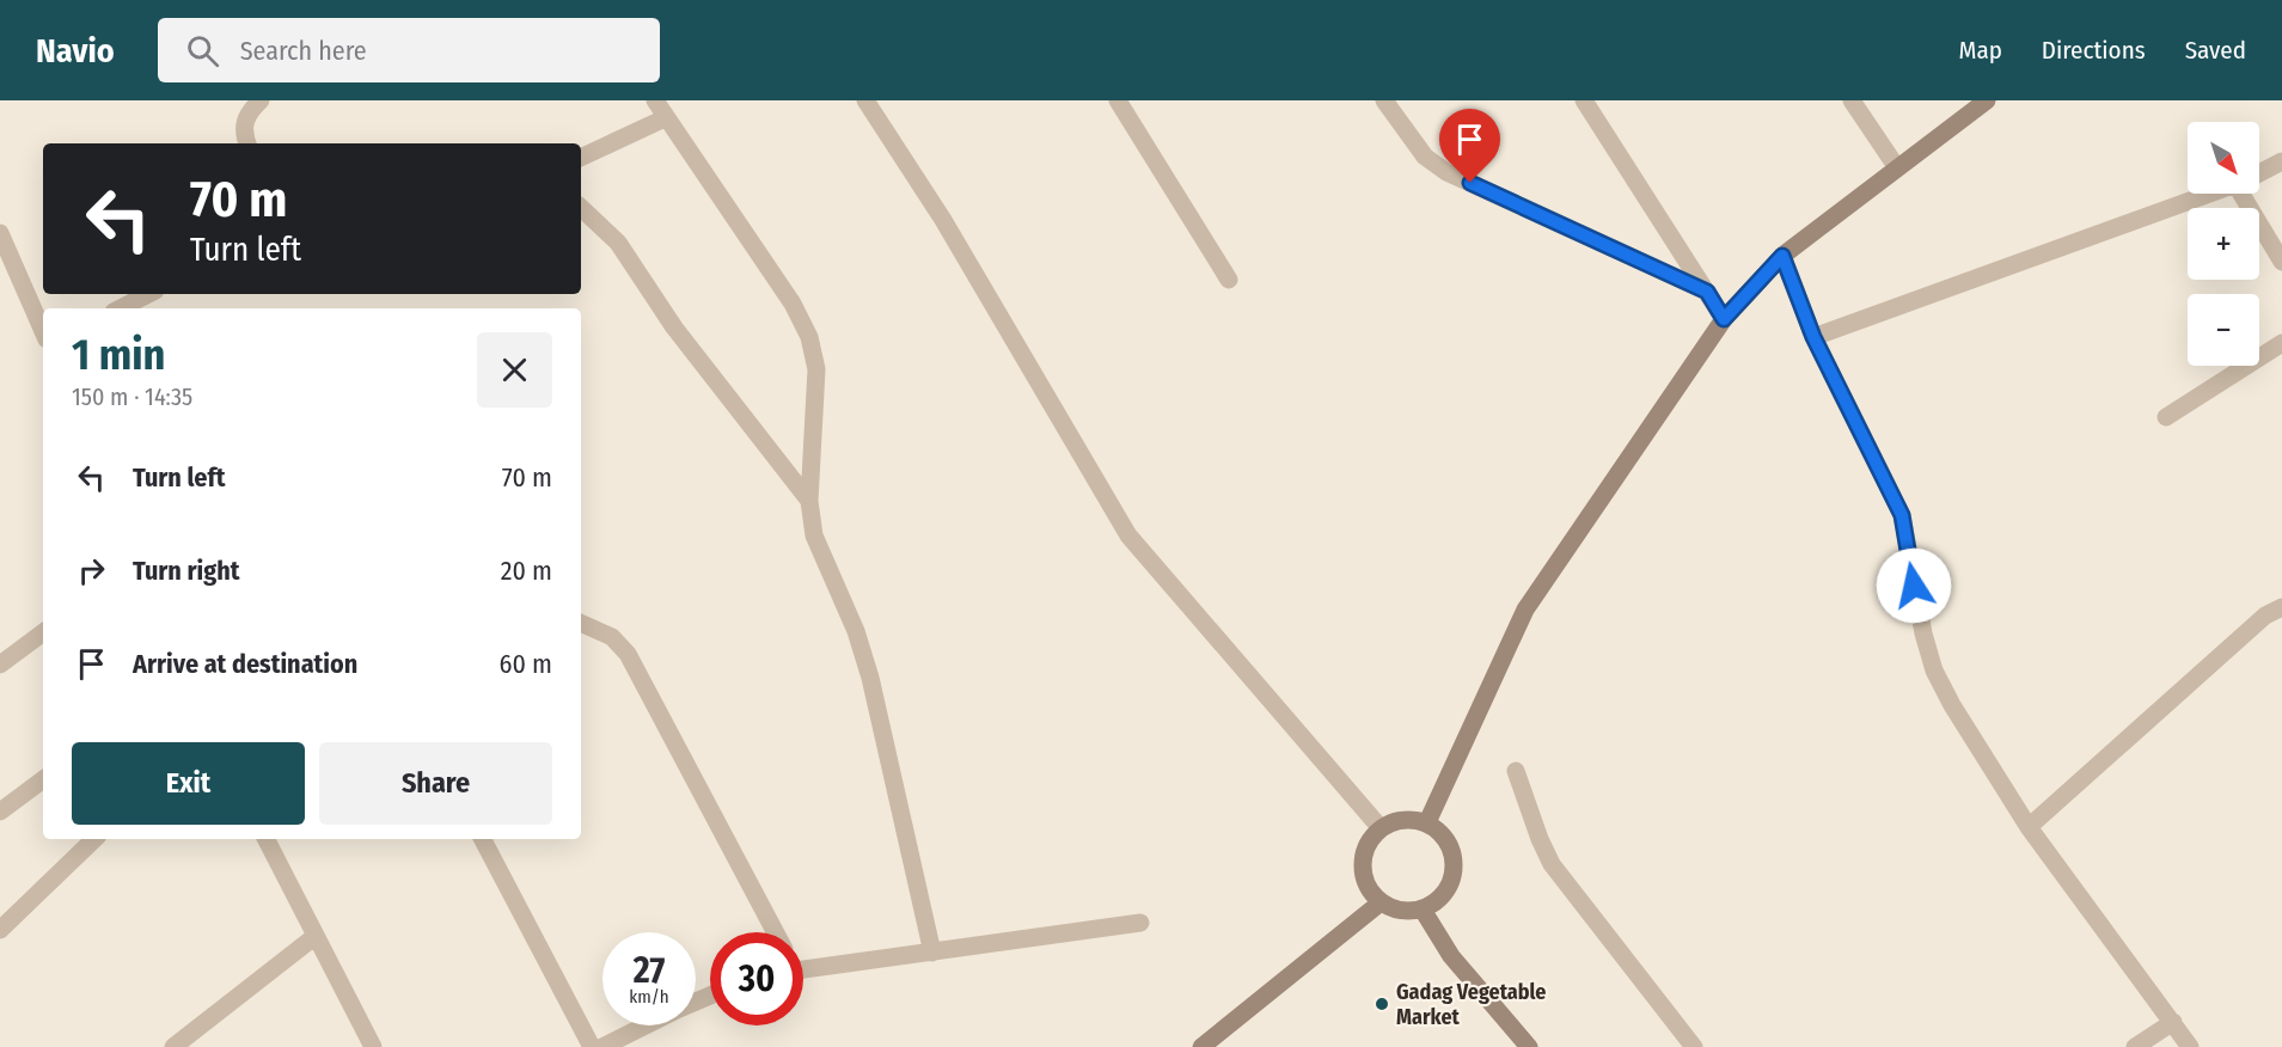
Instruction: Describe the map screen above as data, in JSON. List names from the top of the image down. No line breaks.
{"places":["Gadag Vegetable Market"],"north":"bottom right","page":{"header":"Navio","search":"Search here","nav":["Map","Directions","Saved"],"map_buttons":["+","−"],"turn":["70 m","Turn left"],"heading":["1 min","150 m · 14:35"],"list":[{"name":"Turn left","value":"70 m"},{"name":"Turn right","value":"20 m"},{"name":"Arrive at destination","value":"60 m"}],"buttons":["Exit","Share"],"speed":"27 km/h","limit":"30"}}
